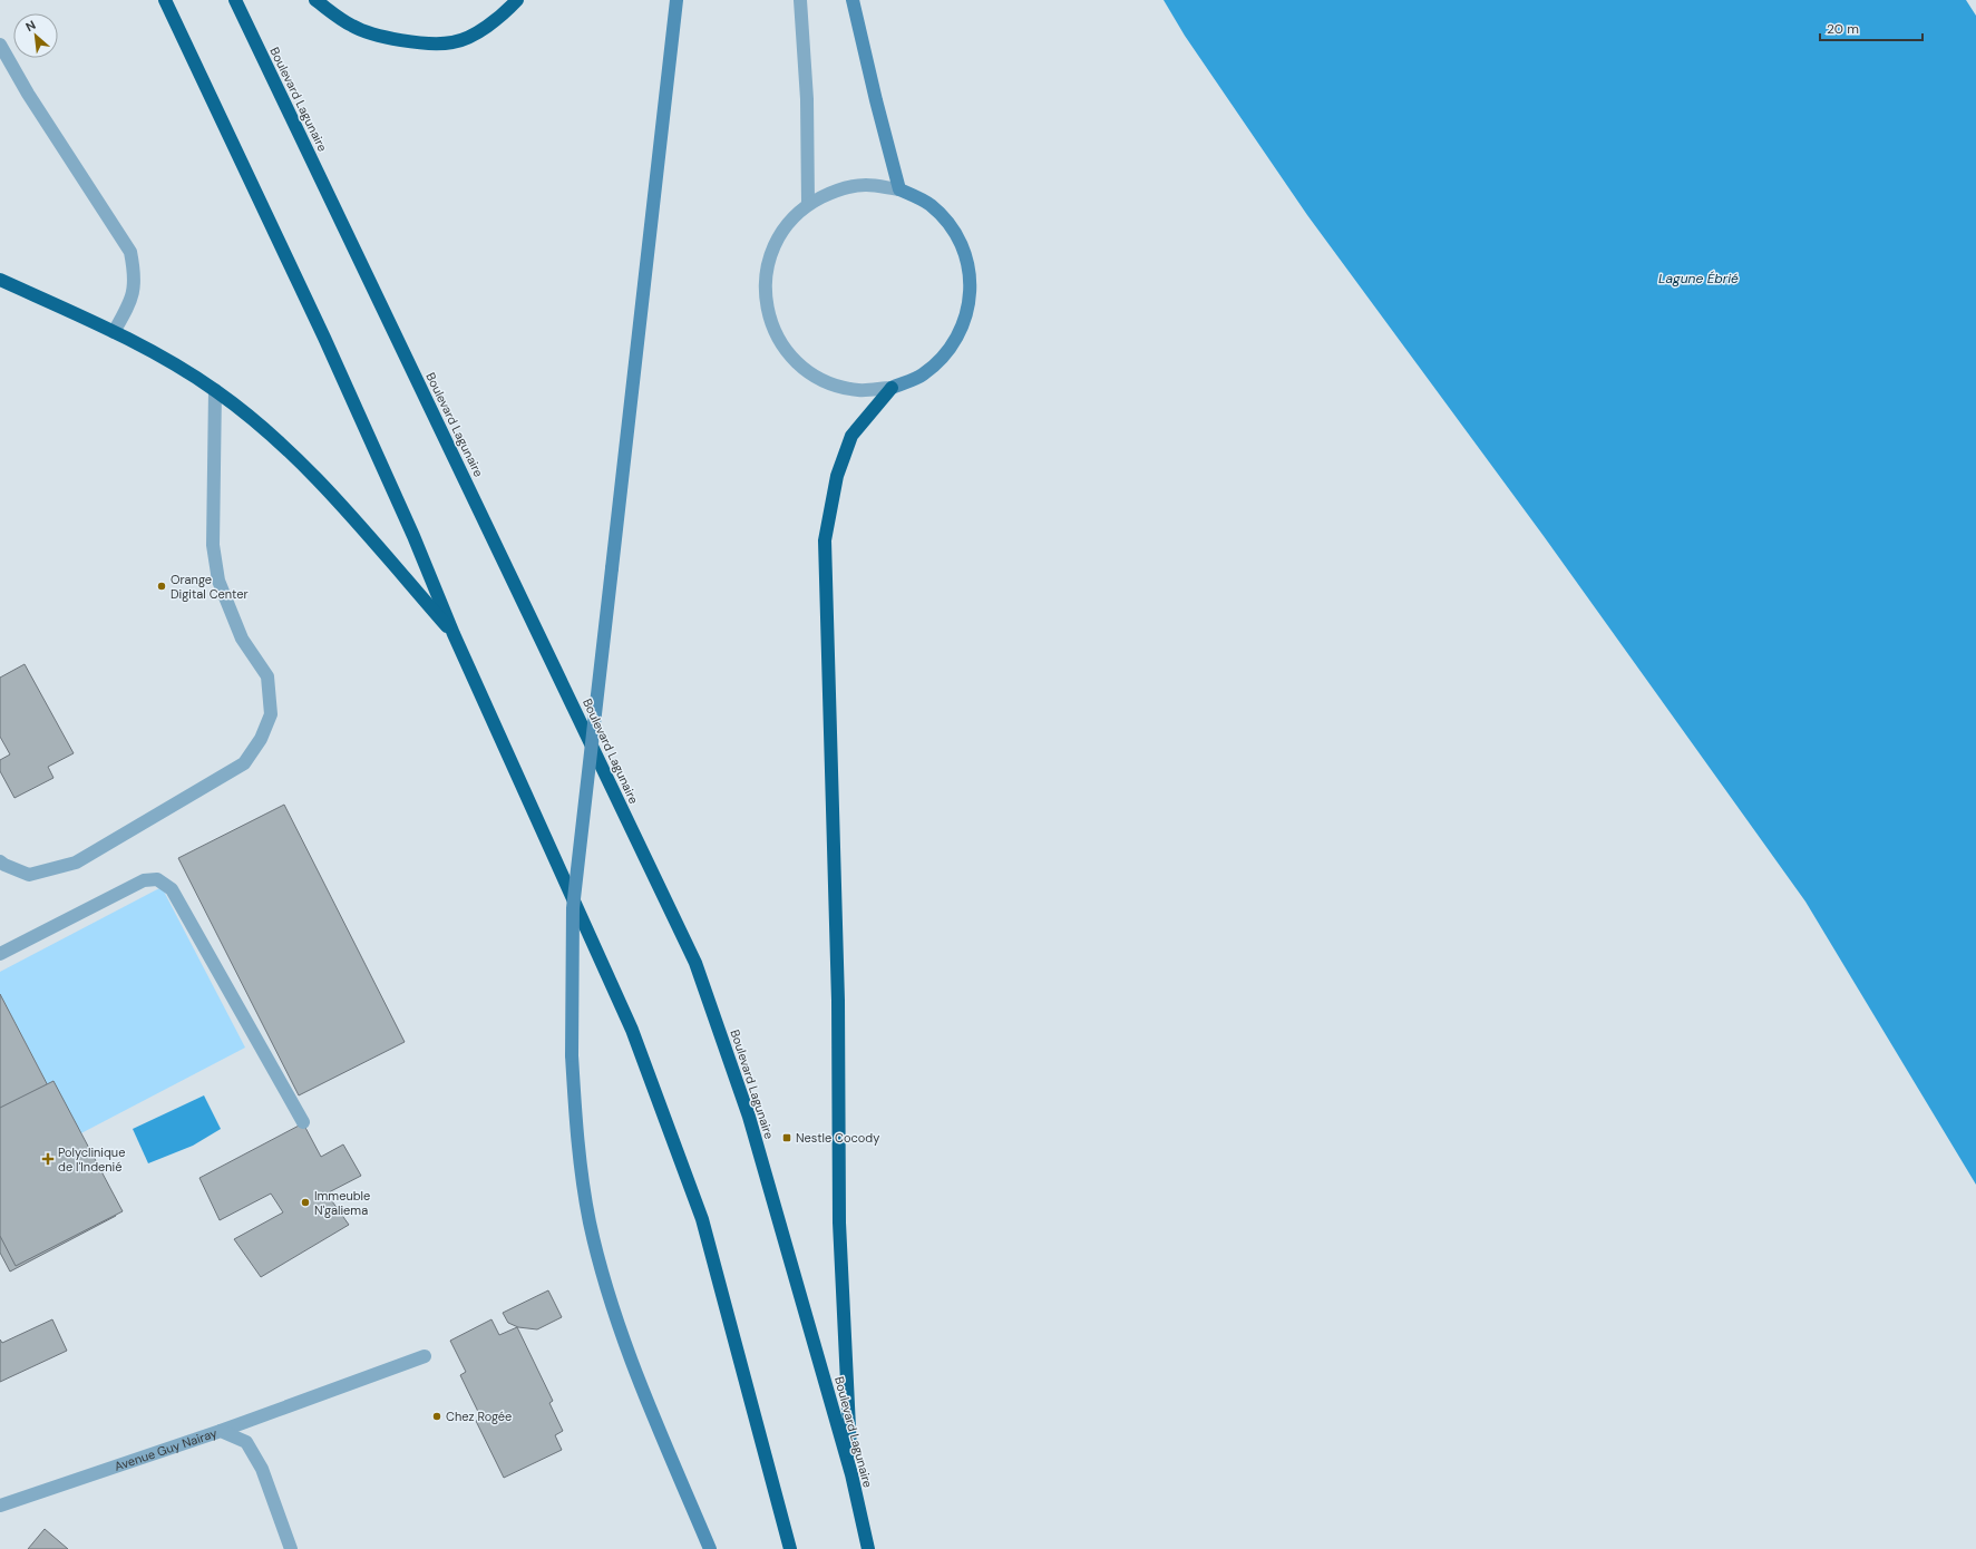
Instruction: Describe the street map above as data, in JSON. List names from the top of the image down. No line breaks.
{"streets":{"highway":["Boulevard Lagunaire"],"street":["Avenue Guy Nairay"]},"water":["Lagune Ébrié"],"places":{"other":["Orange Digital Center","Immeuble N'galiema","Chez Rogée"],"transit":["Nestle Cocody"],"health":["Polyclinique de l'Indenié"]},"scale_bar":"20 m","north":"top left"}
